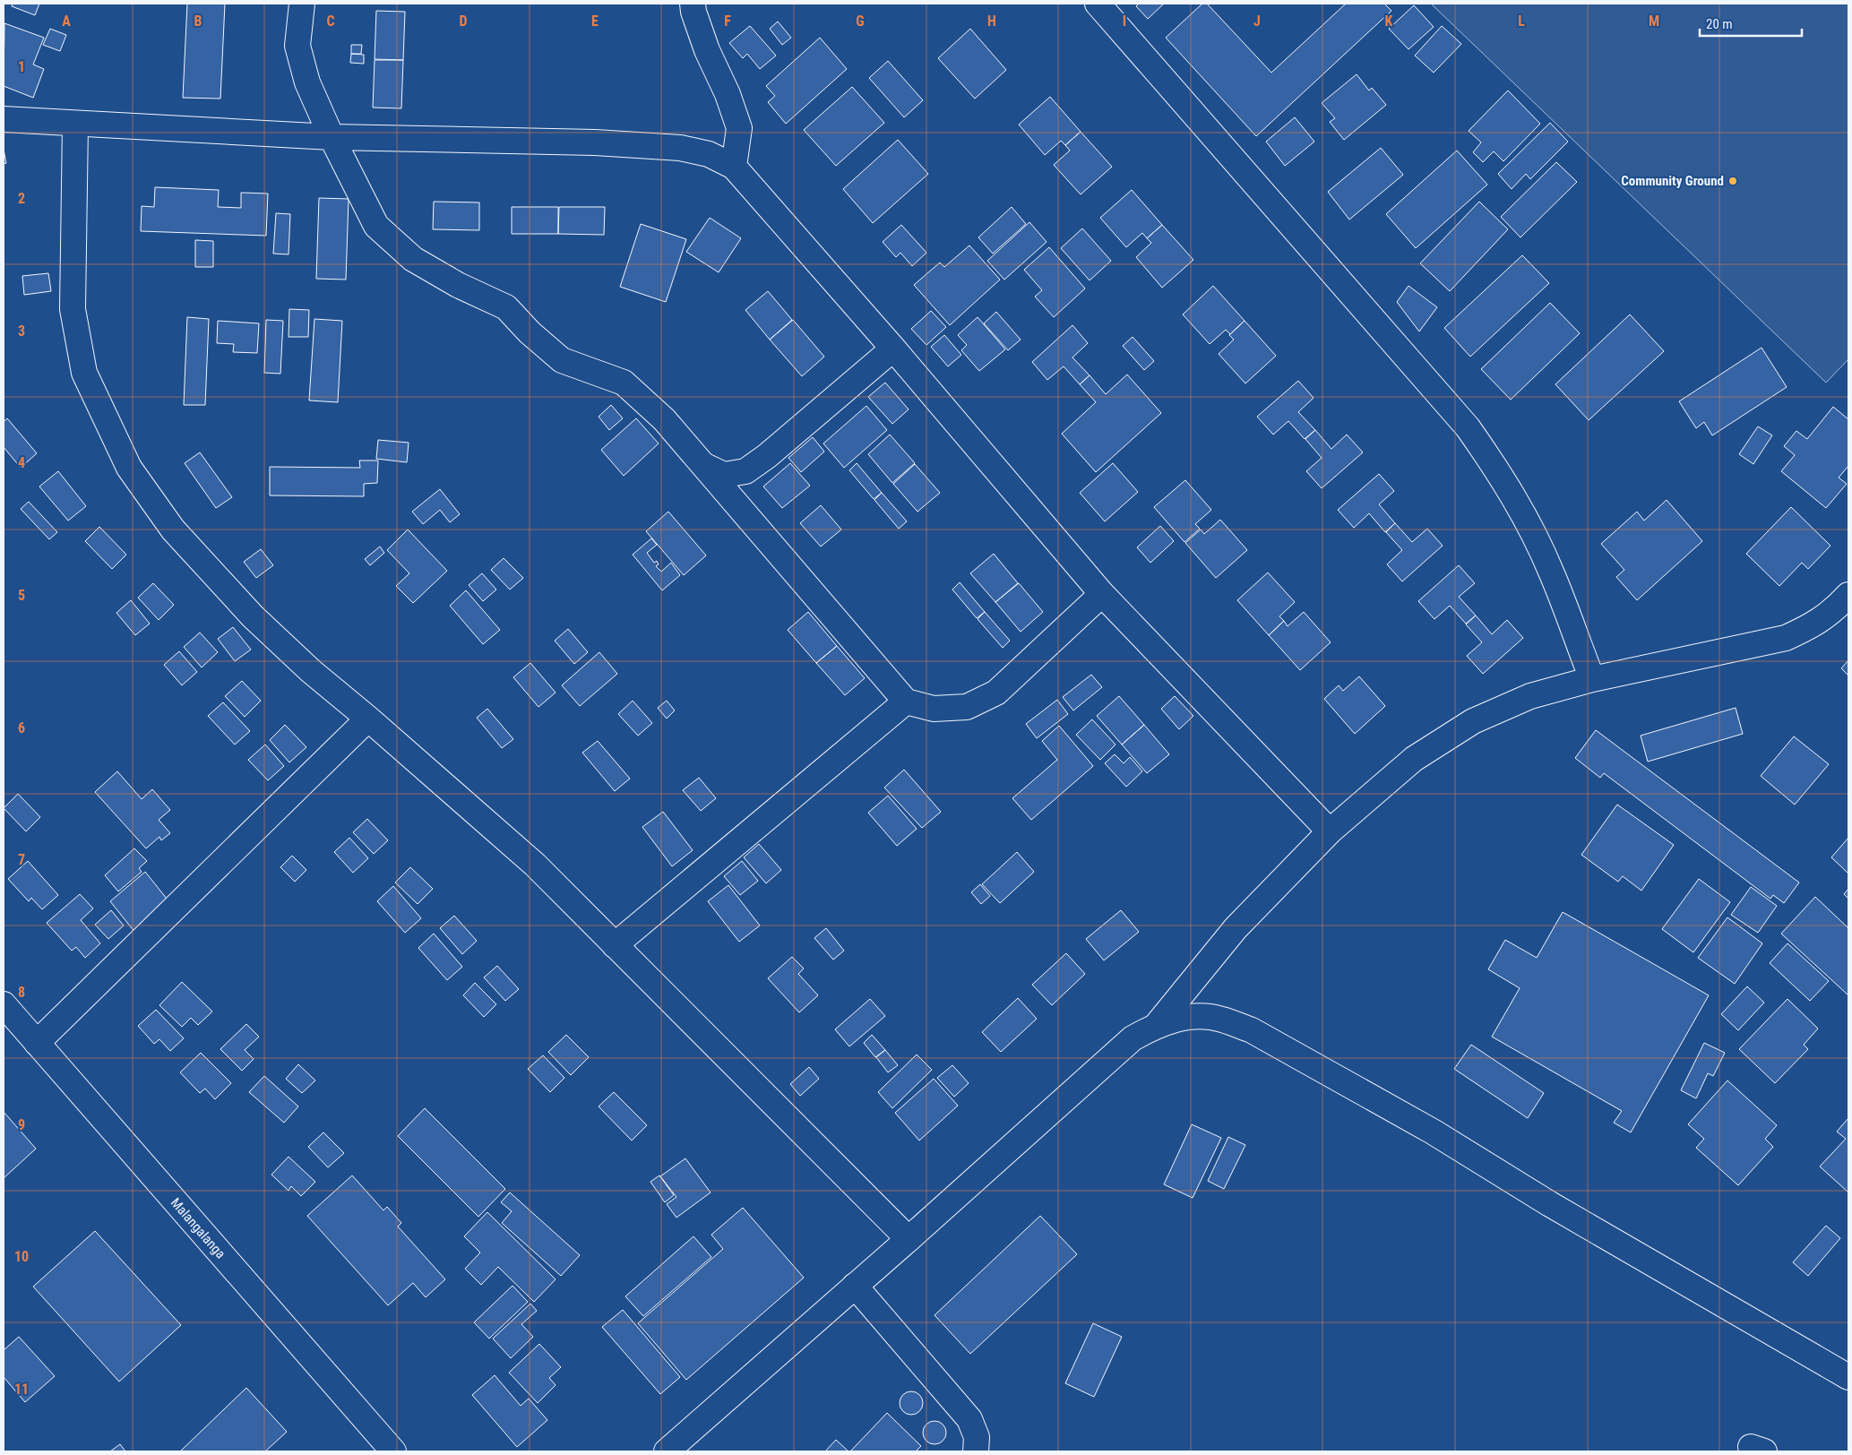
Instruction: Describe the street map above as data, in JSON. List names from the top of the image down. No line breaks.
{"streets":{"street":["Malangalanga"]},"places":["Community Ground"],"scale_bar":"20 m","grid":{"columns":["A","B","C","D","E","F","G","H","I","J","K","L","M"],"rows":["1","2","3","4","5","6","7","8","9","10","11"]}}
